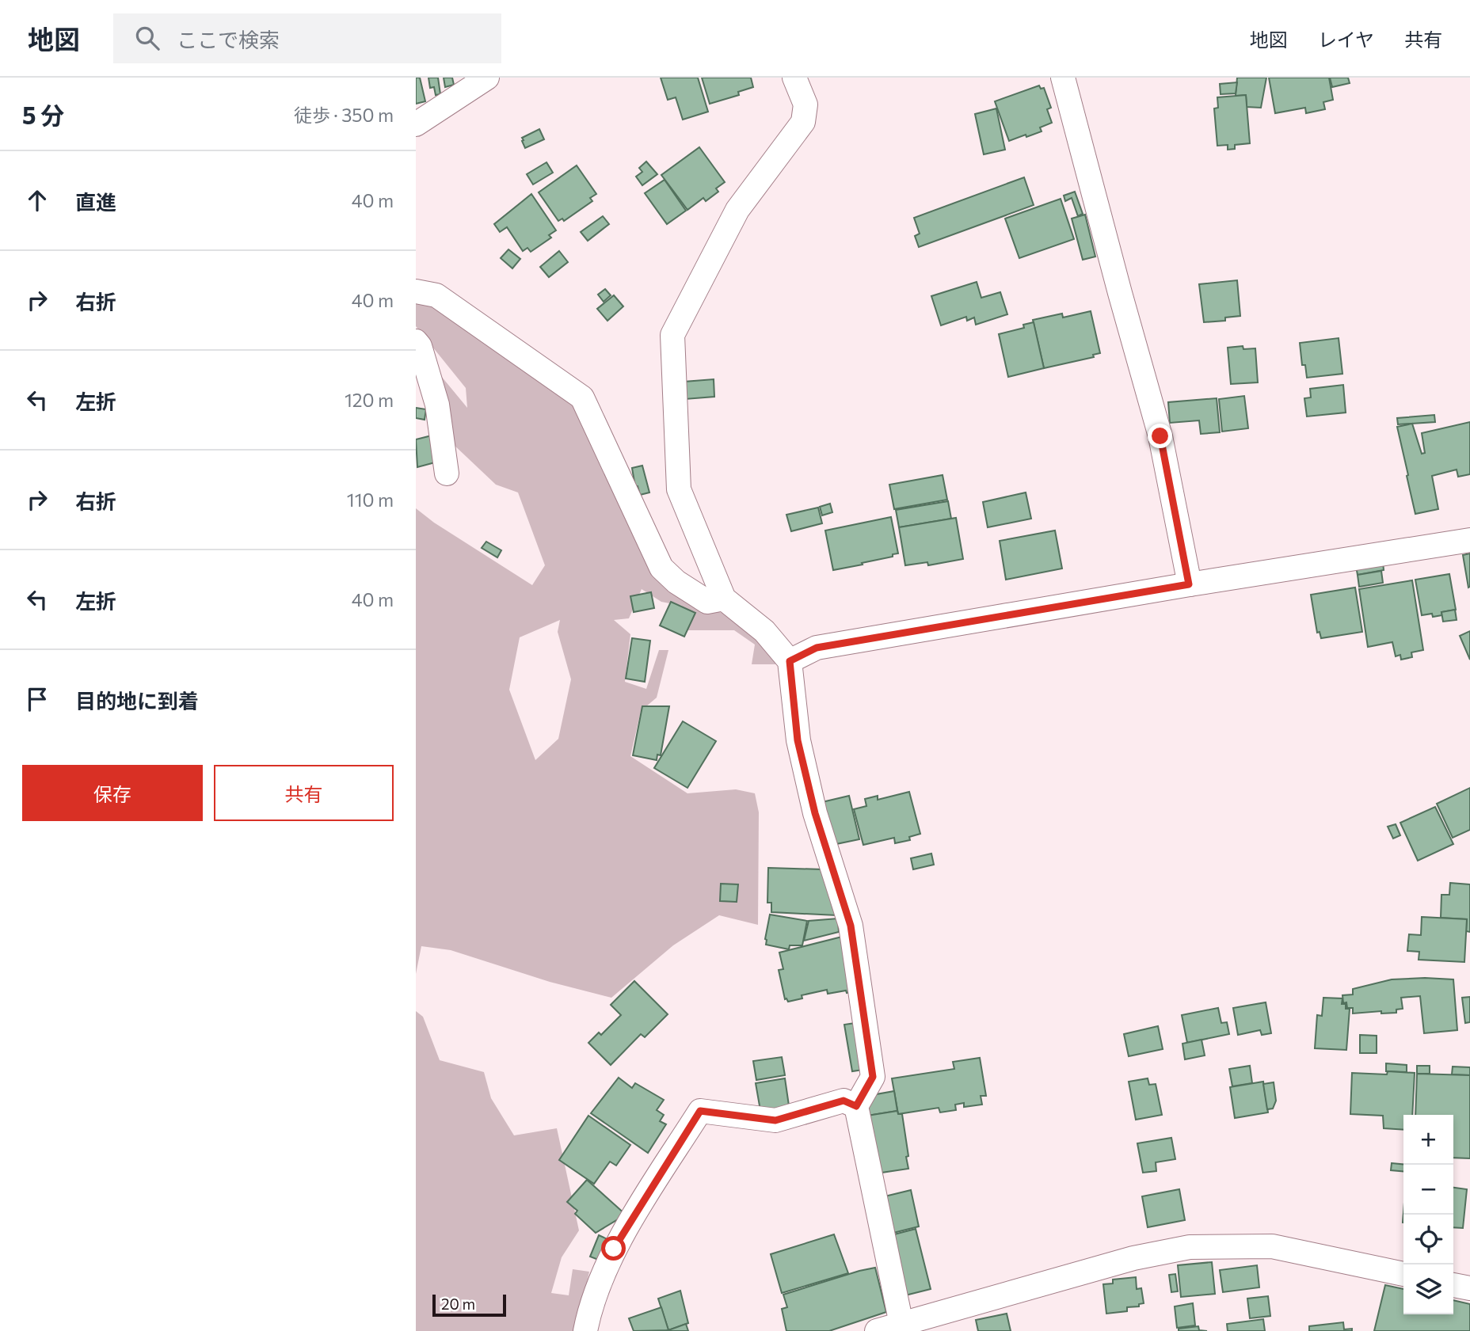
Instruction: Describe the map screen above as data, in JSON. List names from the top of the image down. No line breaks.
{"scale_bar":"20 m","page":{"header":"地図","search":"ここで検索","nav":["地図","レイヤ","共有"],"heading":["5 分","徒歩 · 350 m"],"list":[["直進","40 m"],["右折","40 m"],["左折","120 m"],["右折","110 m"],["左折","40 m"],"目的地に到着"],"buttons":["保存","共有"],"map_buttons":["+","−"],"scale":"20 m"}}
